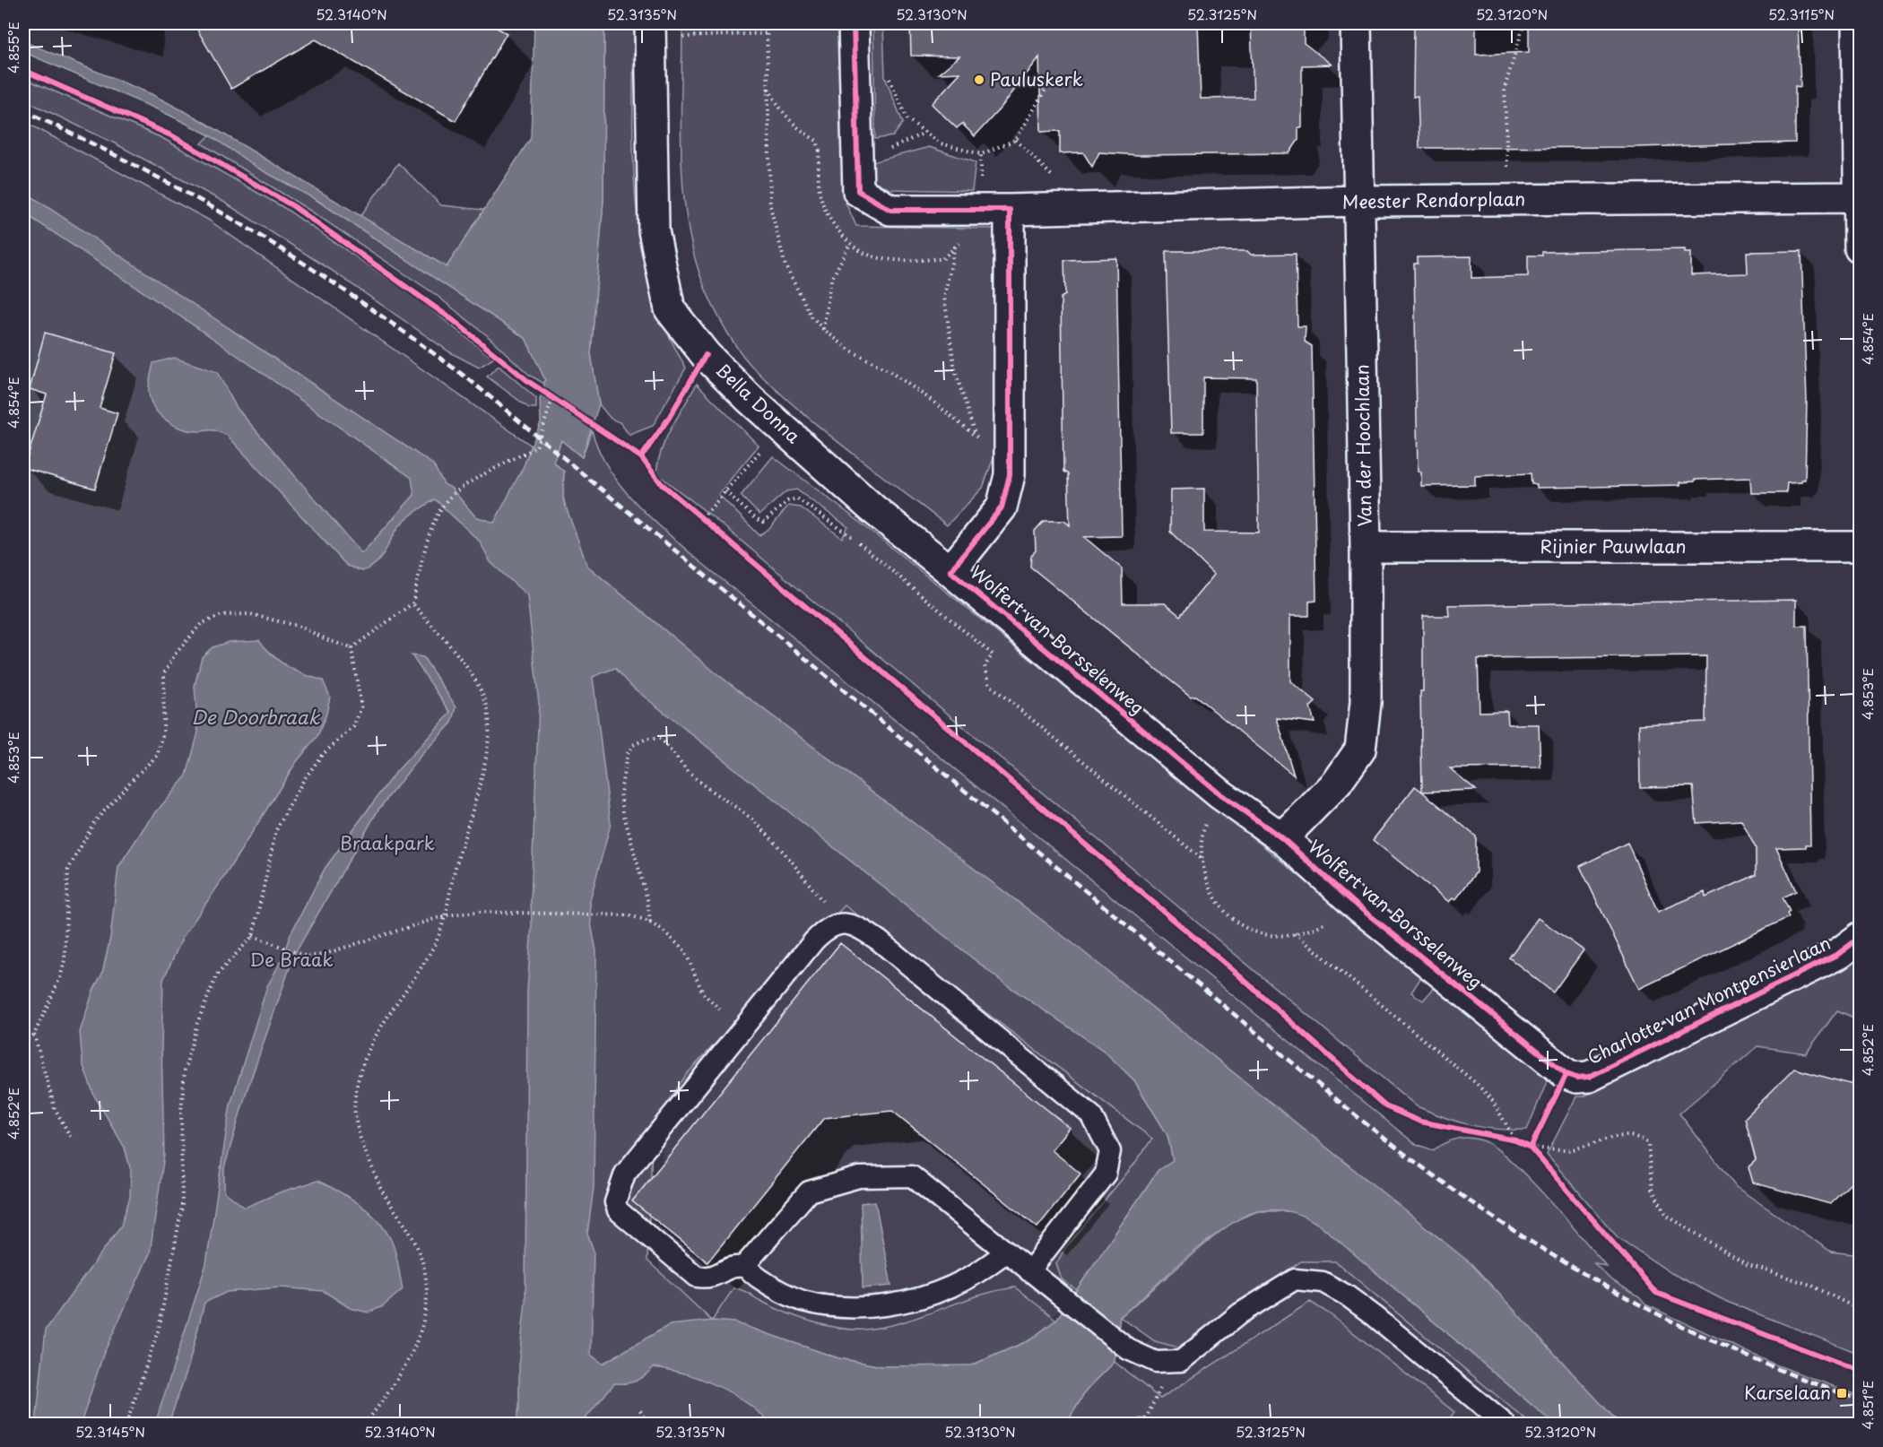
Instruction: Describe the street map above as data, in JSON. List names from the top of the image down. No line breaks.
{"streets":{"street":["Meester Rendorplaan","Bella Donna","Van der Hoochlaan","Rijnier Pauwlaan","Wolfert van Borsselenweg","Charlotte van Montpensierlaan"]},"crossings":[["Meester Rendorplaan","Van der Hoochlaan"],["Meester Rendorplaan","Wolfert van Borsselenweg"],["Bella Donna","Wolfert van Borsselenweg"],["Van der Hoochlaan","Rijnier Pauwlaan"],["Van der Hoochlaan","Wolfert van Borsselenweg"],["Wolfert van Borsselenweg","Charlotte van Montpensierlaan"]],"water":["De Doorbraak"],"parks":["Braakpark","De Braak"],"places":{"other":["Pauluskerk"],"transit":["Karselaan"]},"coordinates":["52.3140°N","52.3135°N","52.3130°N","52.3125°N","52.3120°N","52.3115°N","4.855°E","4.854°E","4.853°E","4.852°E","4.851°E","52.3145°N"]}
